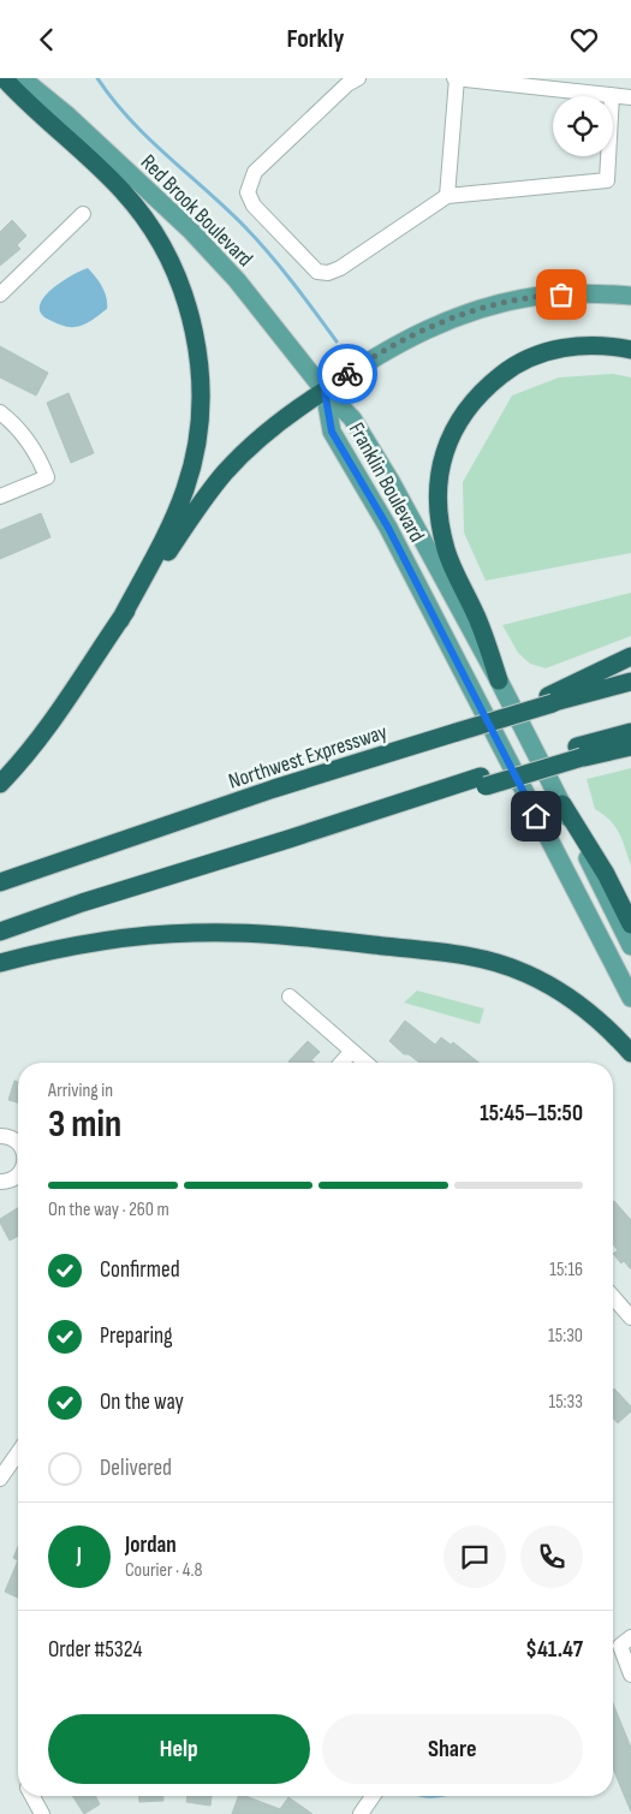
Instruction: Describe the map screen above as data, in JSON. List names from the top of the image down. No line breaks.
{"streets":{"highway":["Northwest Expressway"],"main road":["Red Brook Boulevard","Franklin Boulevard"]},"crossings":[["Red Brook Boulevard","Franklin Boulevard"]],"page":{"header":"Forkly","heading":["3 min","Arriving in","15:45–15:50"],"panel":["Jordan","Courier · 4.8","Order #5324","$41.47"],"bar":"On the way · 260 m","list":[["Confirmed","15:16"],["Preparing","15:30"],["On the way","15:33"],"Delivered"],"round":"J","buttons":["Help","Share"]}}
